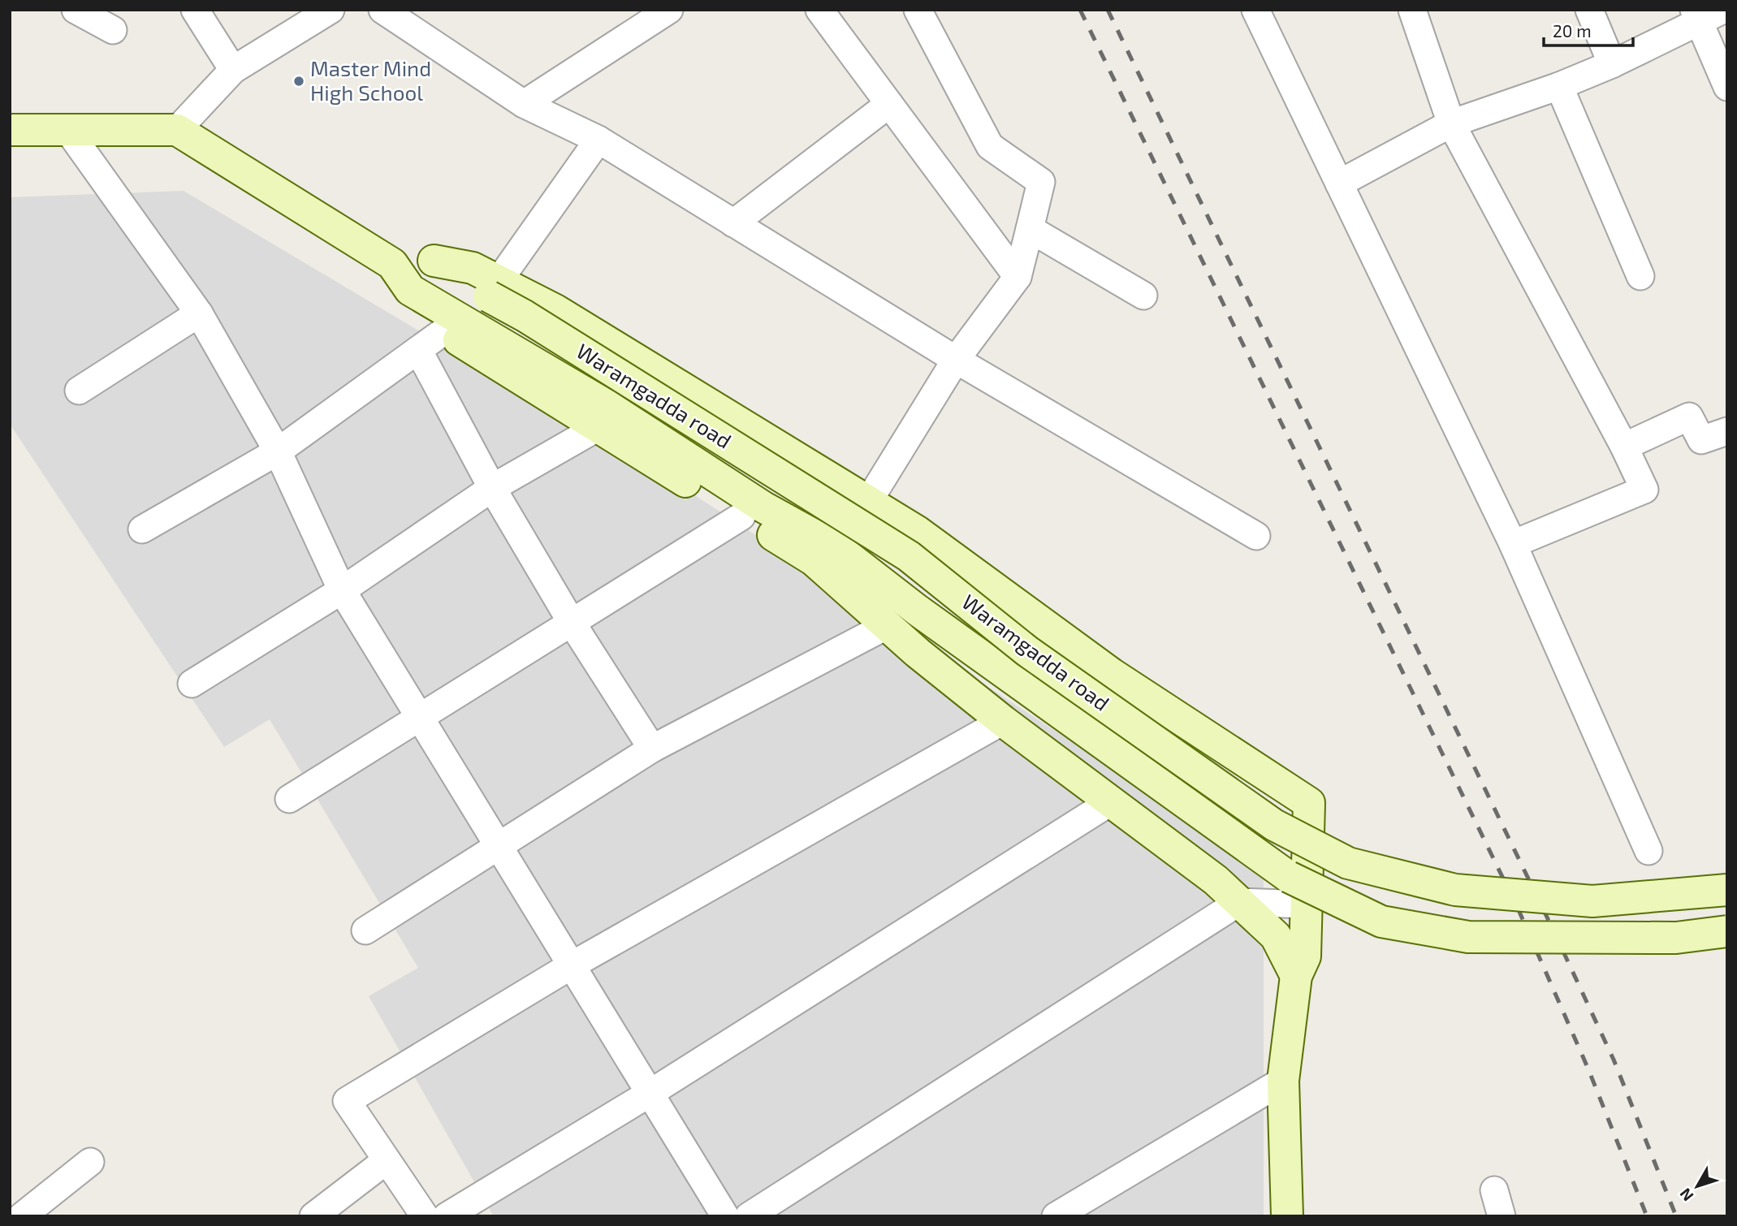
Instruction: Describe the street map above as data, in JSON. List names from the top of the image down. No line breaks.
{"streets":{"street":["Waramgadda road"]},"places":["Master Mind High School"],"scale_bar":"20 m","north":"bottom left"}
